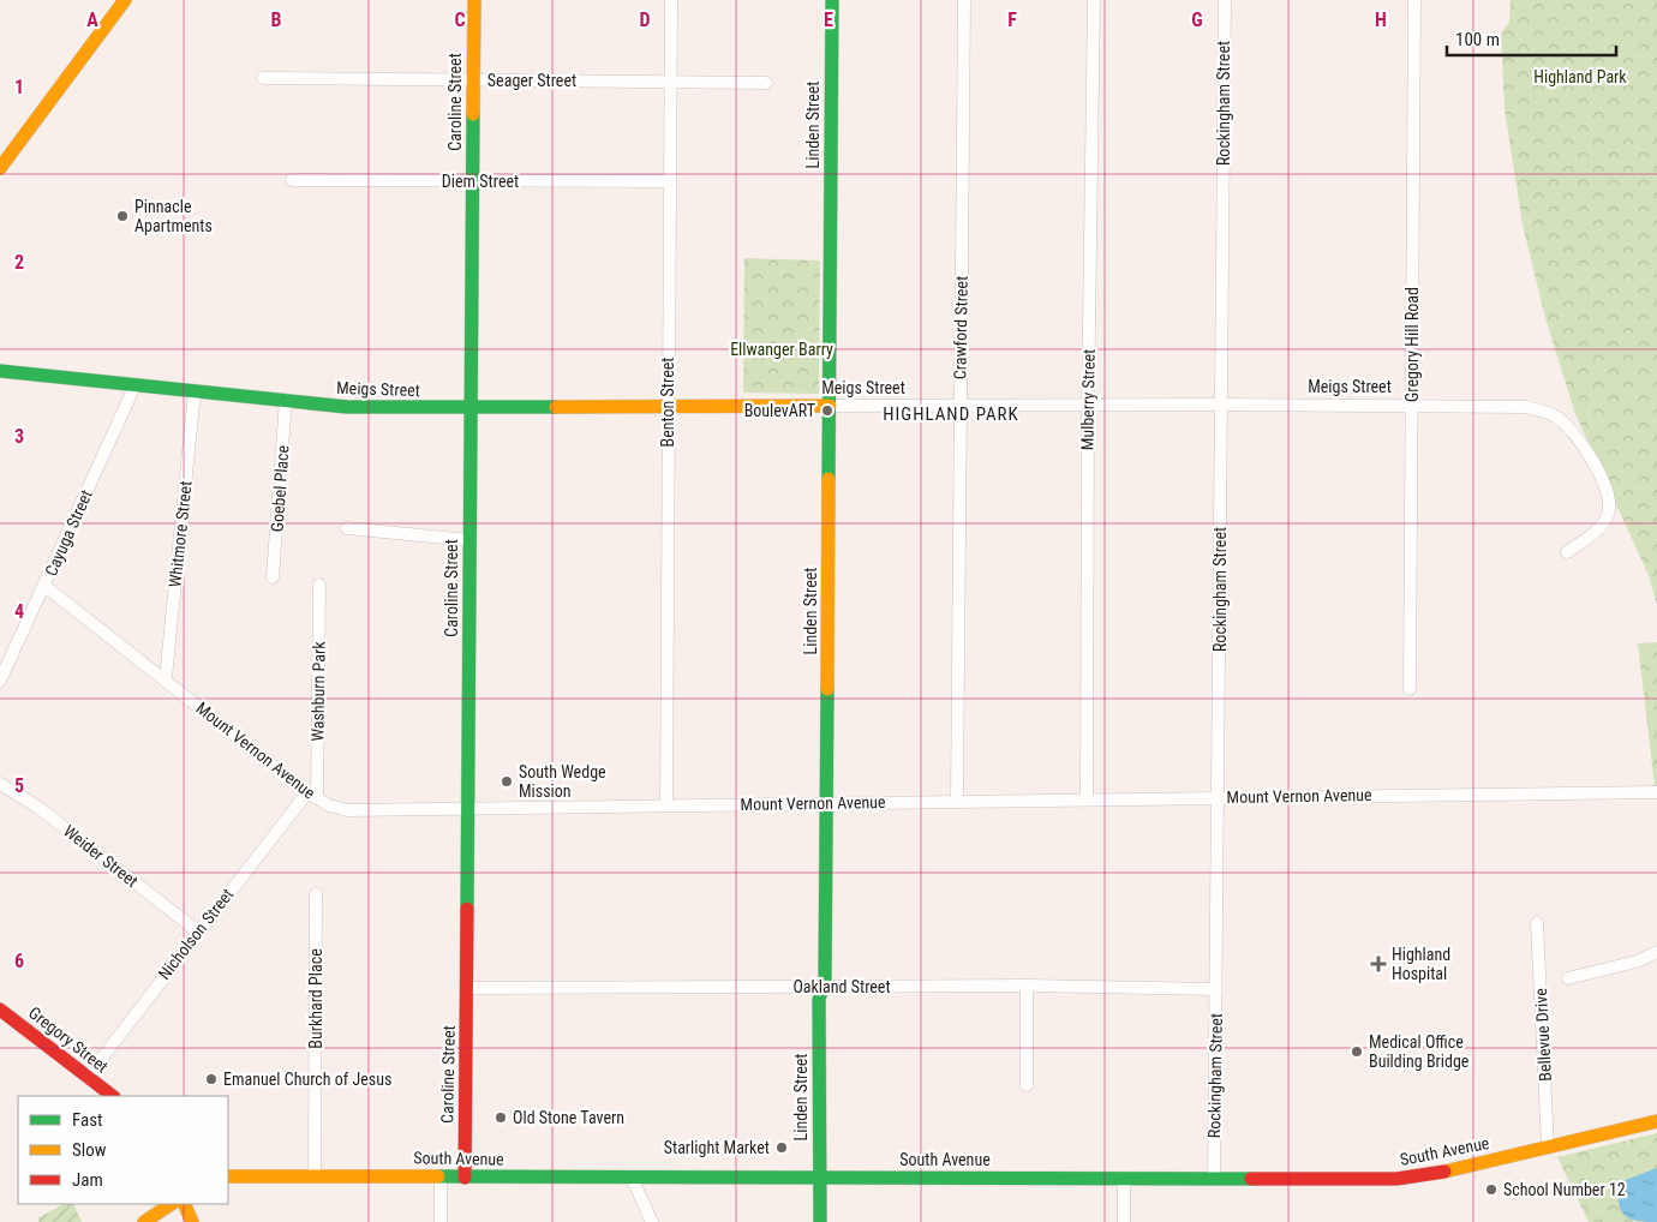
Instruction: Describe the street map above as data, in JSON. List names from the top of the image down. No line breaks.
{"streets":{"street":["Seager Street","Caroline Street","Rockingham Street","Linden Street","Diem Street","Crawford Street","Gregory Hill Road","Meigs Street","Mulberry Street","Benton Street","Goebel Place","Cayuga Street","Whitmore Street","Washburn Park","Mount Vernon Avenue","Weider Street","Nicholson Street","Oakland Street","Burkhard Place","Bellevue Drive","Gregory Street","South Avenue"]},"crossings":[["Seager Street","Caroline Street"],["Seager Street","Benton Street"],["Caroline Street","Diem Street"],["Caroline Street","Meigs Street"],["Caroline Street","Mount Vernon Avenue"],["Caroline Street","Oakland Street"],["Caroline Street","South Avenue"],["Rockingham Street","Meigs Street"],["Rockingham Street","Mount Vernon Avenue"],["Rockingham Street","Oakland Street"],["Rockingham Street","South Avenue"],["Linden Street","Meigs Street"],["Linden Street","Mount Vernon Avenue"],["Linden Street","Oakland Street"],["Linden Street","South Avenue"],["Diem Street","Benton Street"],["Crawford Street","Meigs Street"],["Crawford Street","Mount Vernon Avenue"],["Gregory Hill Road","Meigs Street"],["Meigs Street","Mulberry Street"],["Meigs Street","Benton Street"],["Meigs Street","Goebel Place"],["Meigs Street","Cayuga Street"],["Meigs Street","Whitmore Street"],["Mulberry Street","Mount Vernon Avenue"],["Benton Street","Mount Vernon Avenue"],["Cayuga Street","Mount Vernon Avenue"],["Whitmore Street","Mount Vernon Avenue"],["Washburn Park","Mount Vernon Avenue"],["Washburn Park","Nicholson Street"],["Mount Vernon Avenue","Nicholson Street"],["Weider Street","Nicholson Street"],["Nicholson Street","Gregory Street"],["Burkhard Place","South Avenue"],["Bellevue Drive","South Avenue"]],"districts":["HIGHLAND PARK"],"parks":["Highland Park","Ellwanger Barry"],"places":{"other":["Pinnacle Apartments","BoulevART","South Wedge Mission","Medical Office Building Bridge","Emanuel Church of Jesus","Old Stone Tavern","Starlight Market","School Number 12"],"health":["Highland Hospital"]},"legend":["Fast","Slow","Jam"],"scale_bar":"100 m","grid":{"columns":["A","B","C","D","E","F","G","H"],"rows":["1","2","3","4","5","6"]}}
